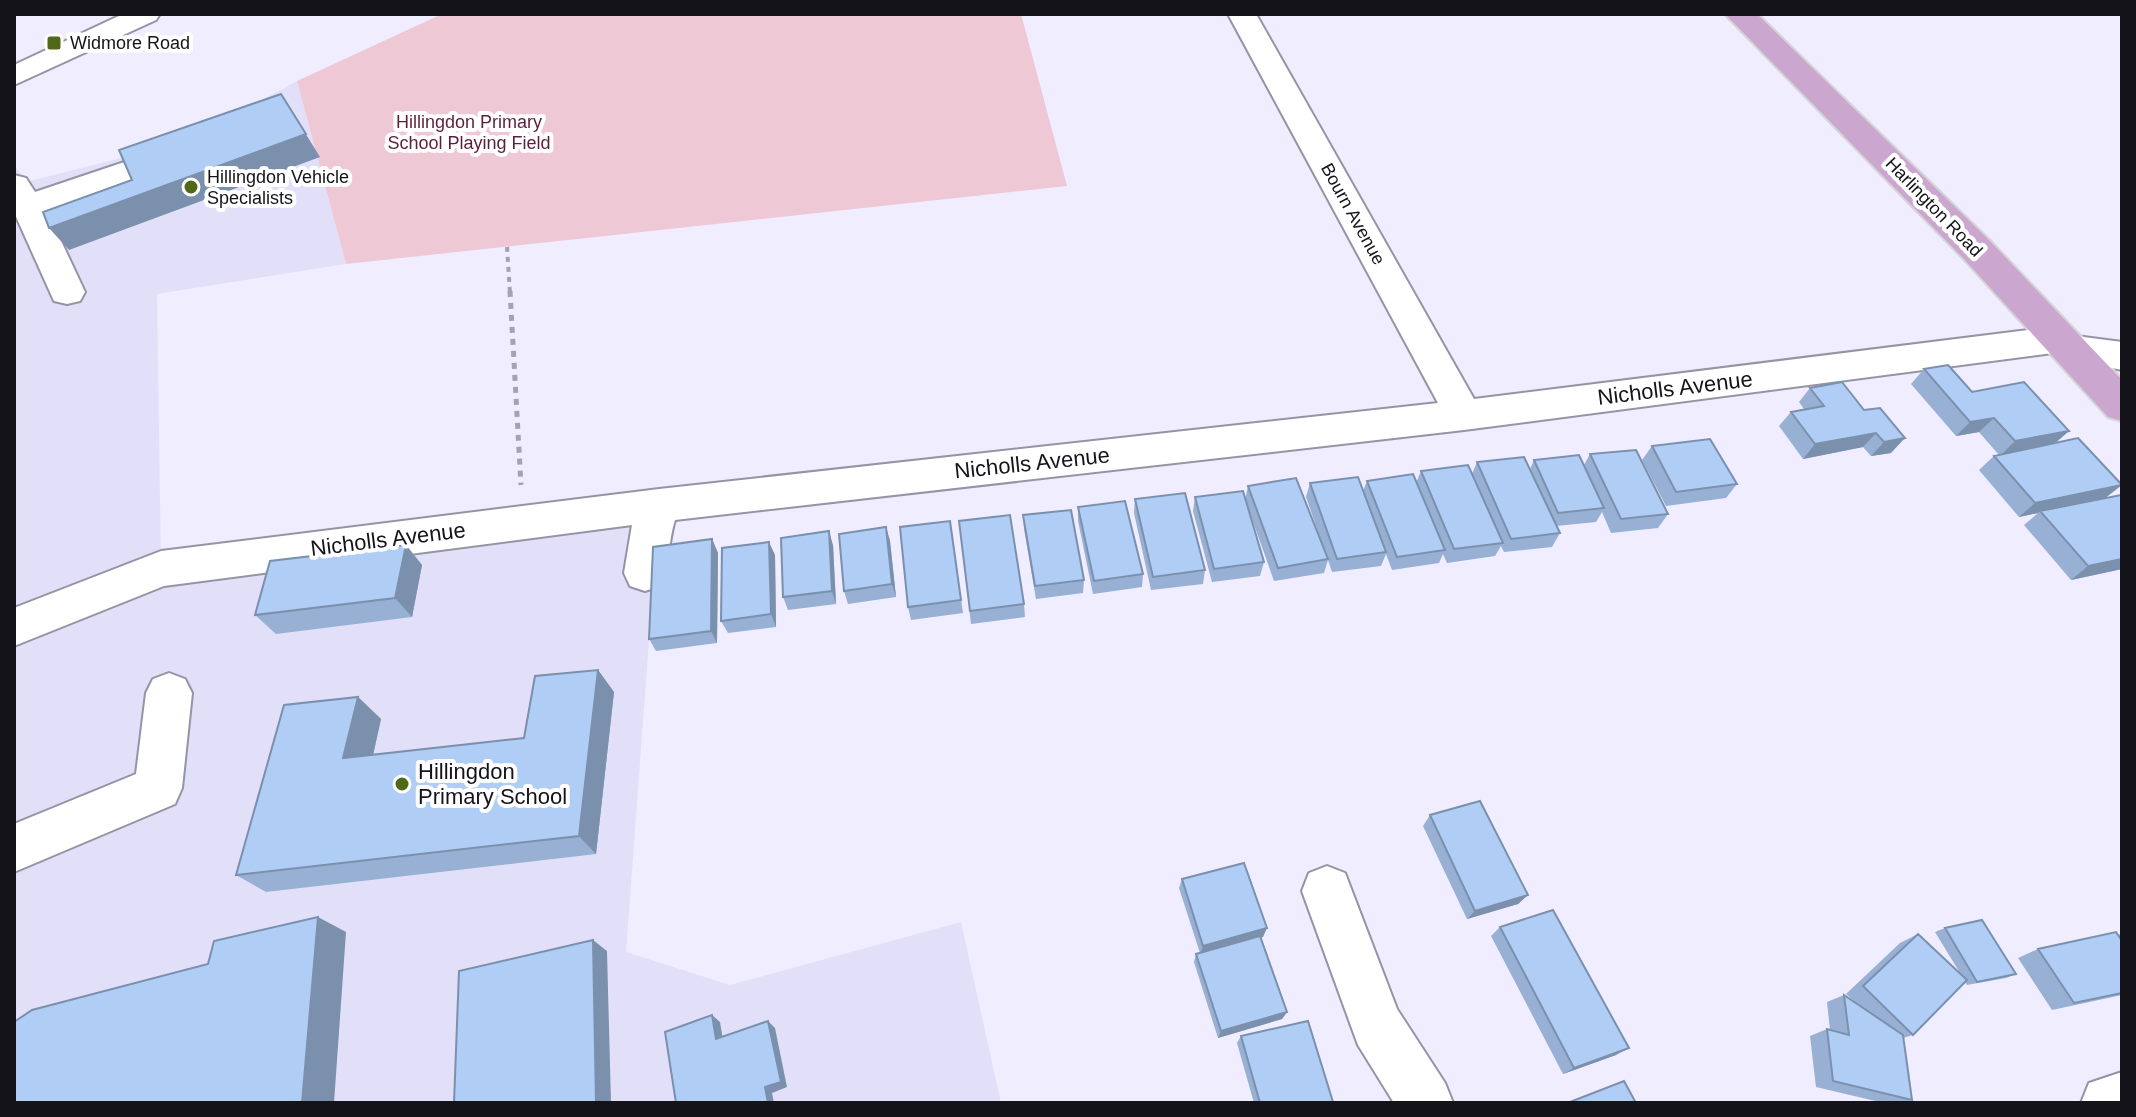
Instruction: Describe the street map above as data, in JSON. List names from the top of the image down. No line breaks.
{"streets":{"main road":["Harlington Road"],"street":["Bourn Avenue","Nicholls Avenue"]},"crossings":[["Harlington Road","Nicholls Avenue"],["Bourn Avenue","Nicholls Avenue"]],"parks":["Hillingdon Primary School Playing Field"],"places":{"transit":["Widmore Road"],"other":["Hillingdon Vehicle Specialists","Hillingdon Primary School"]}}
